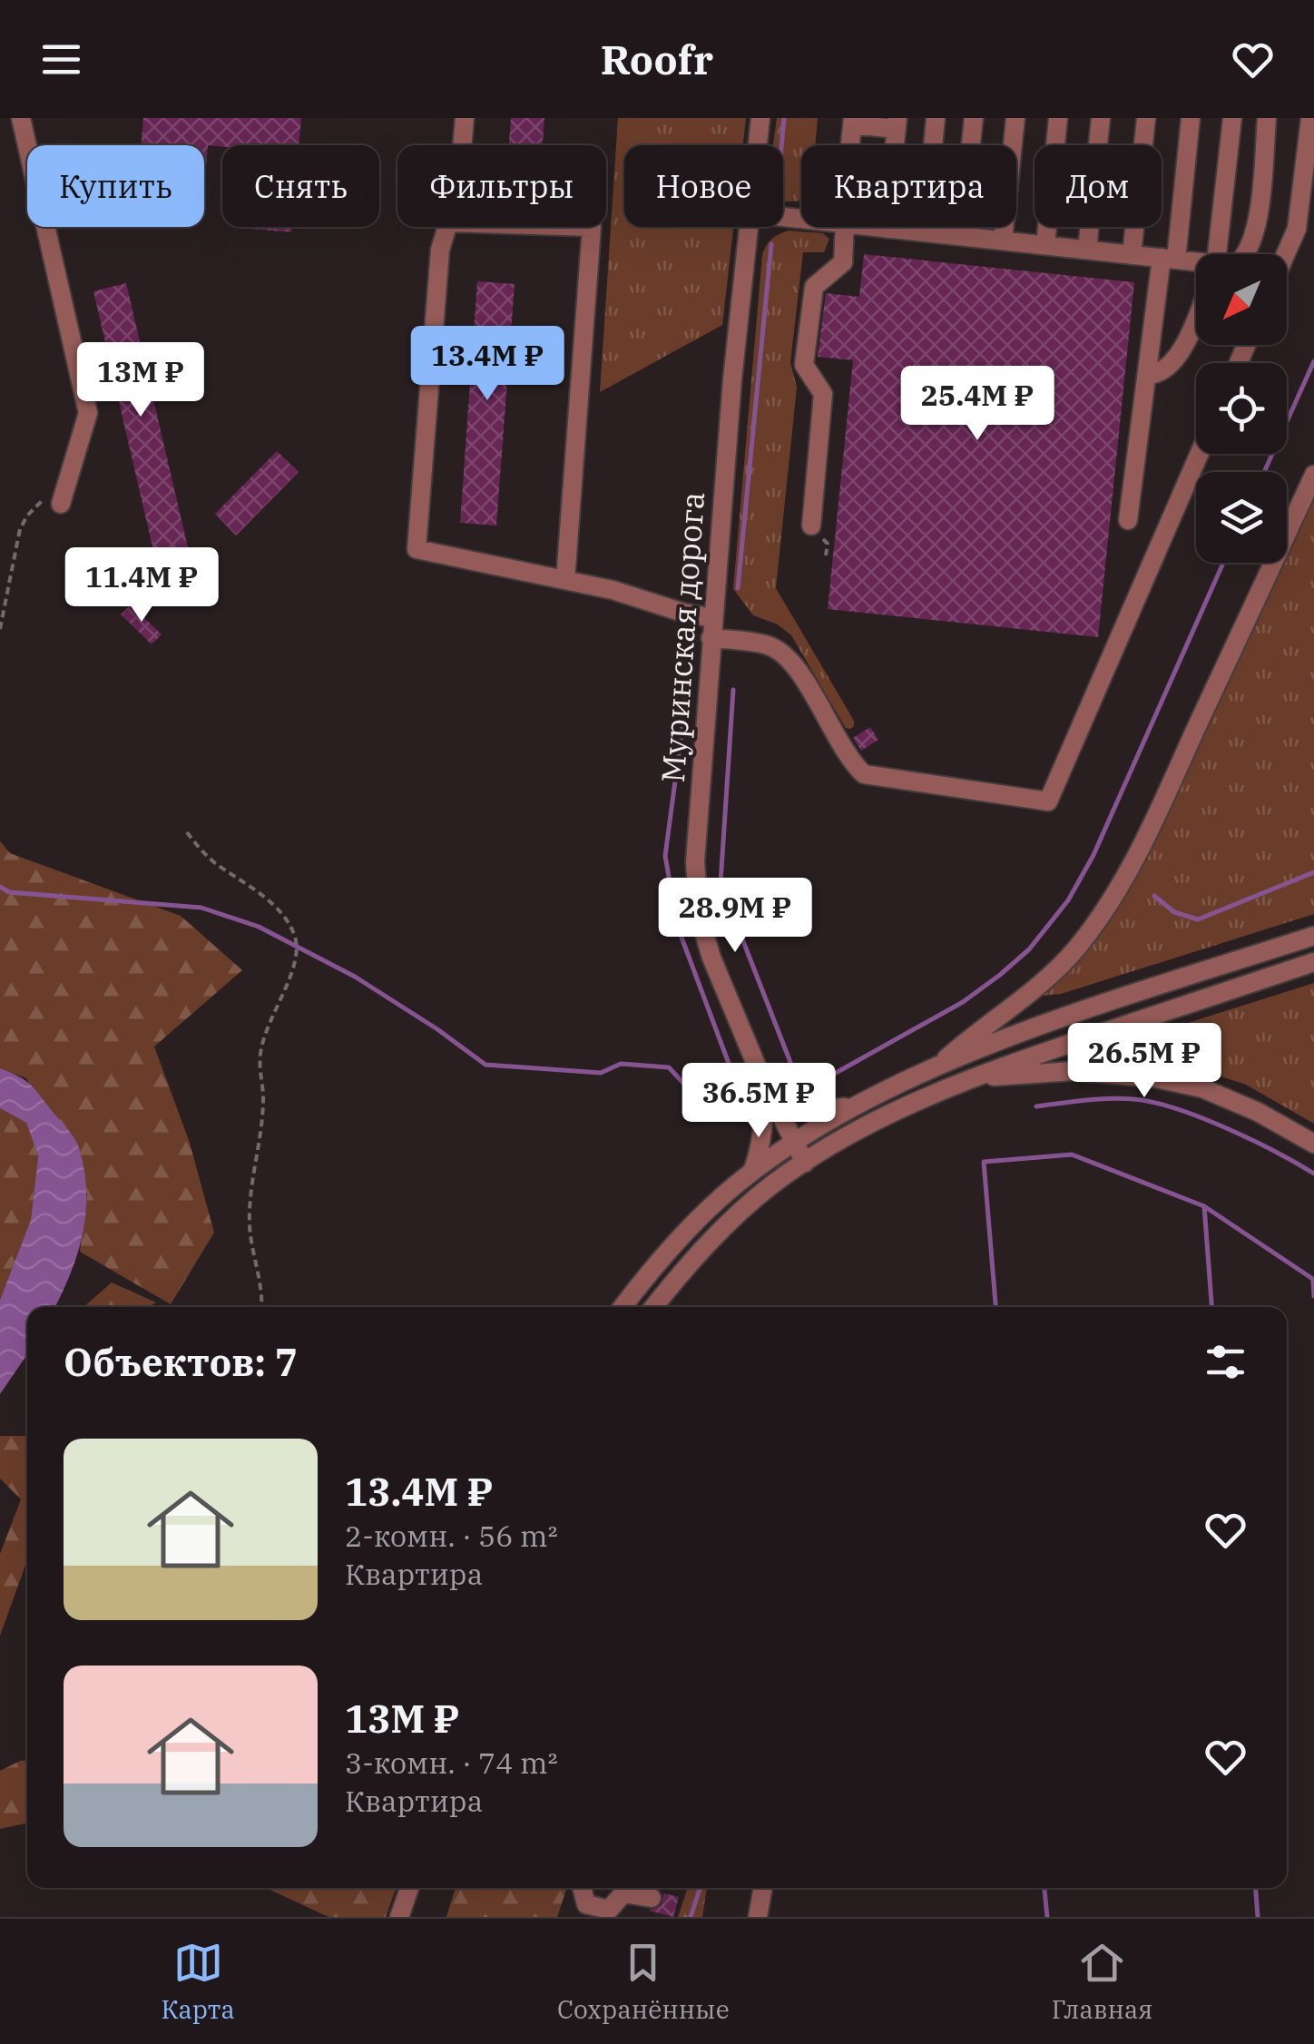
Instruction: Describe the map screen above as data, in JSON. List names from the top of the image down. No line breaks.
{"streets":{"street":["Муринская дорога"]},"north":"bottom left","page":{"header":"Roofr","chip":["Купить","Снять","Фильтры","Новое","Квартира","Дом"],"price":["13.4M ₽","13M ₽","25.4M ₽","11.4M ₽","28.9M ₽","26.5M ₽","36.5M ₽"],"heading":"Объектов: 7","list":[{"name":"13.4M ₽","note":"2-комн. · 56 m² · Квартира"},{"name":"13M ₽","note":"3-комн. · 74 m² · Квартира"}],"tabs":["Карта","Сохранённые","Главная"]}}
